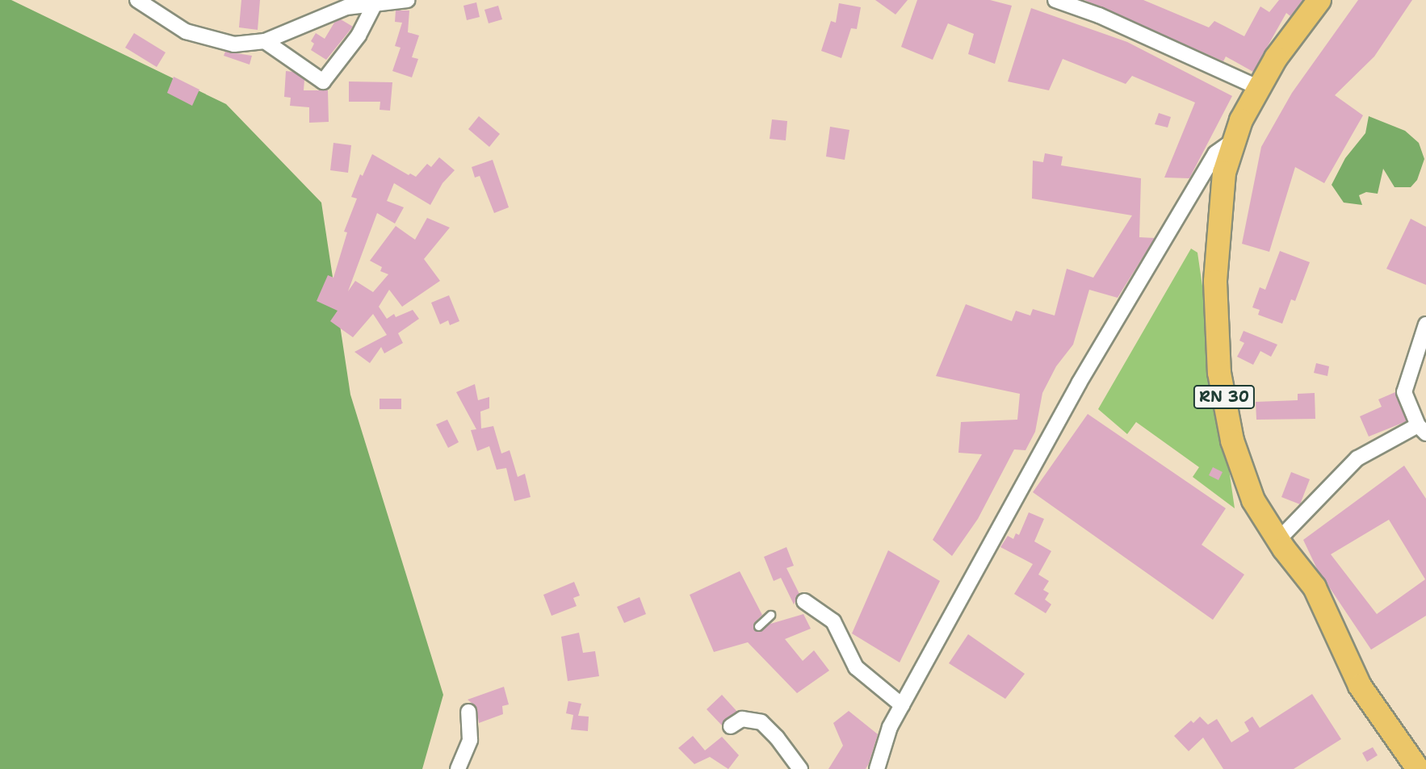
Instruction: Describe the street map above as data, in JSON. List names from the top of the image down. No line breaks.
{"streets":{"main road":["RN 30"]}}
